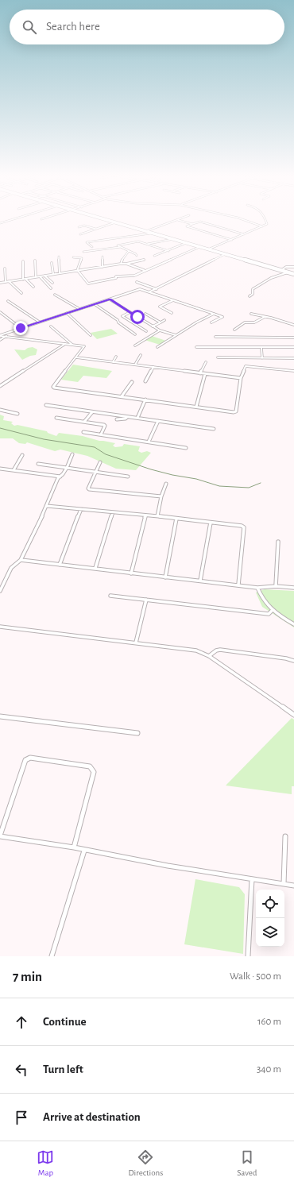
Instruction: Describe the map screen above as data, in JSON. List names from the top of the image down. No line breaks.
{"page":{"search":"Search here","heading":["7 min","Walk · 500 m"],"list":[["Continue","160 m"],["Turn left","340 m"],"Arrive at destination"],"nav":["Map","Directions","Saved"]}}
